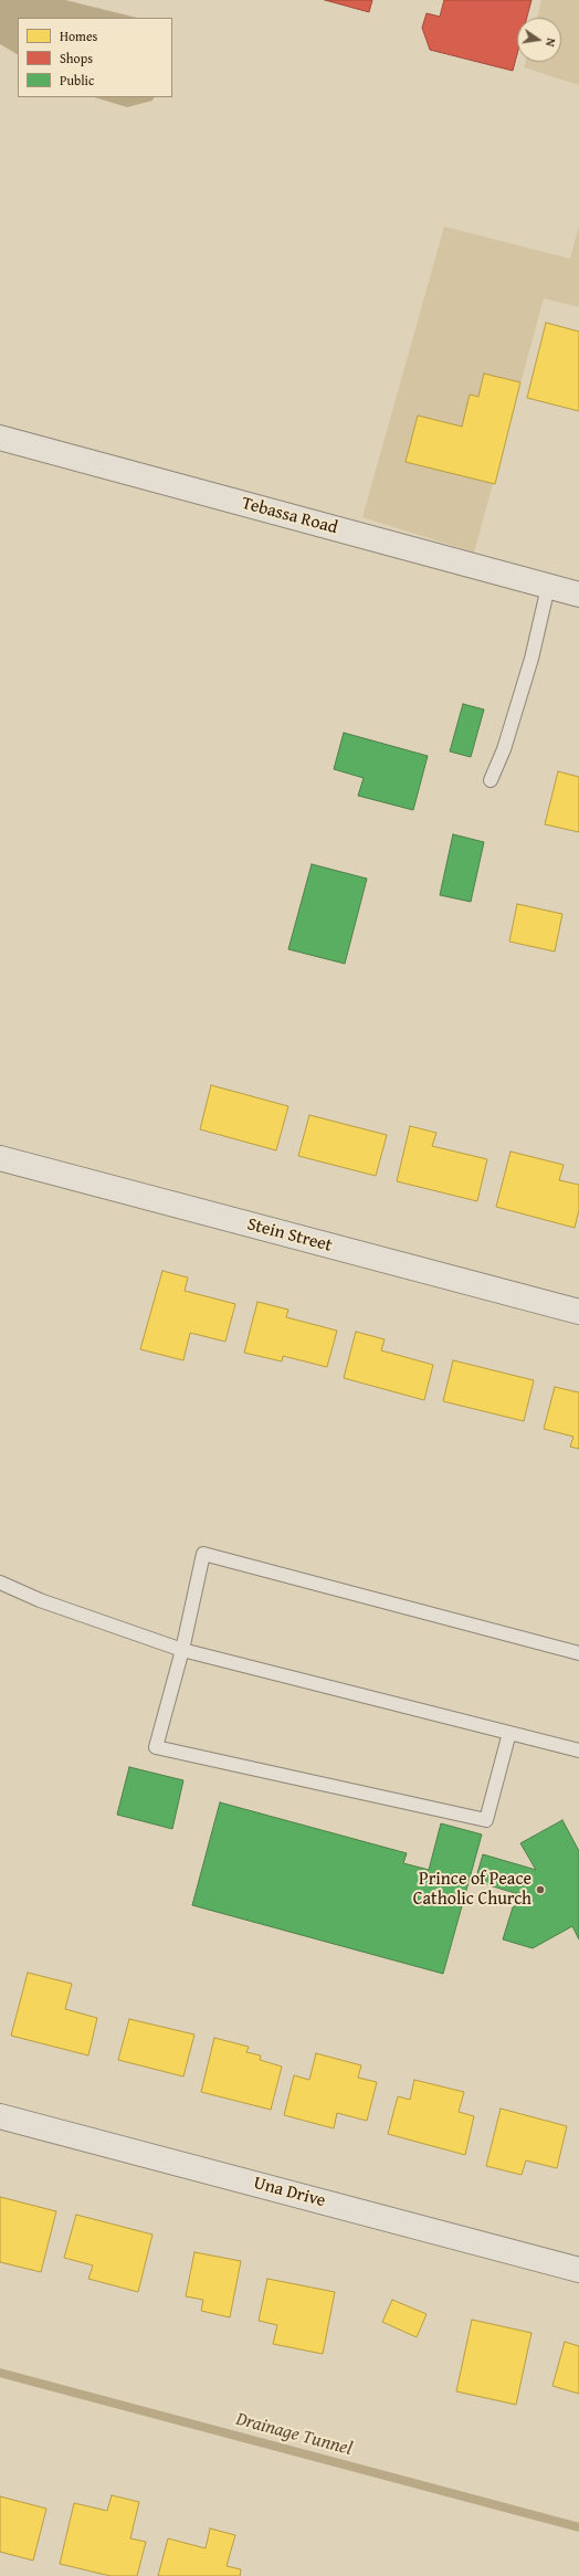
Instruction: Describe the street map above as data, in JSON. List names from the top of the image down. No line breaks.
{"streets":{"street":["Tebassa Road","Stein Street","Una Drive"]},"water":["Drainage Tunnel"],"places":["Prince of Peace Catholic Church"],"legend":["Homes","Shops","Public"],"north":"right"}
